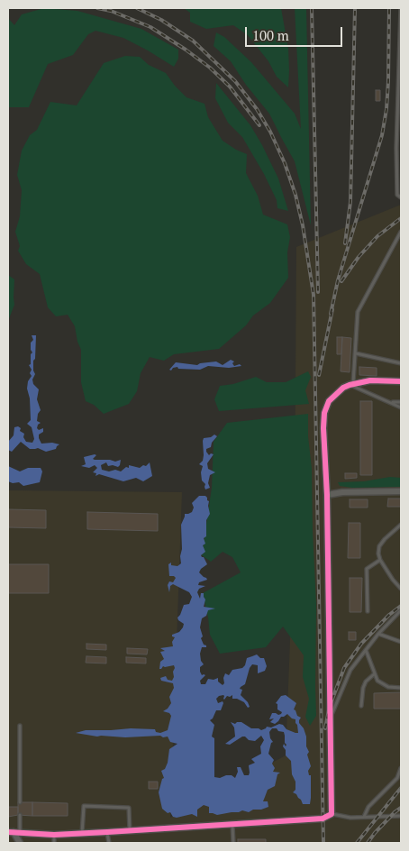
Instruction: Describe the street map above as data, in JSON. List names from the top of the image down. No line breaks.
{"scale_bar":"100 m"}
